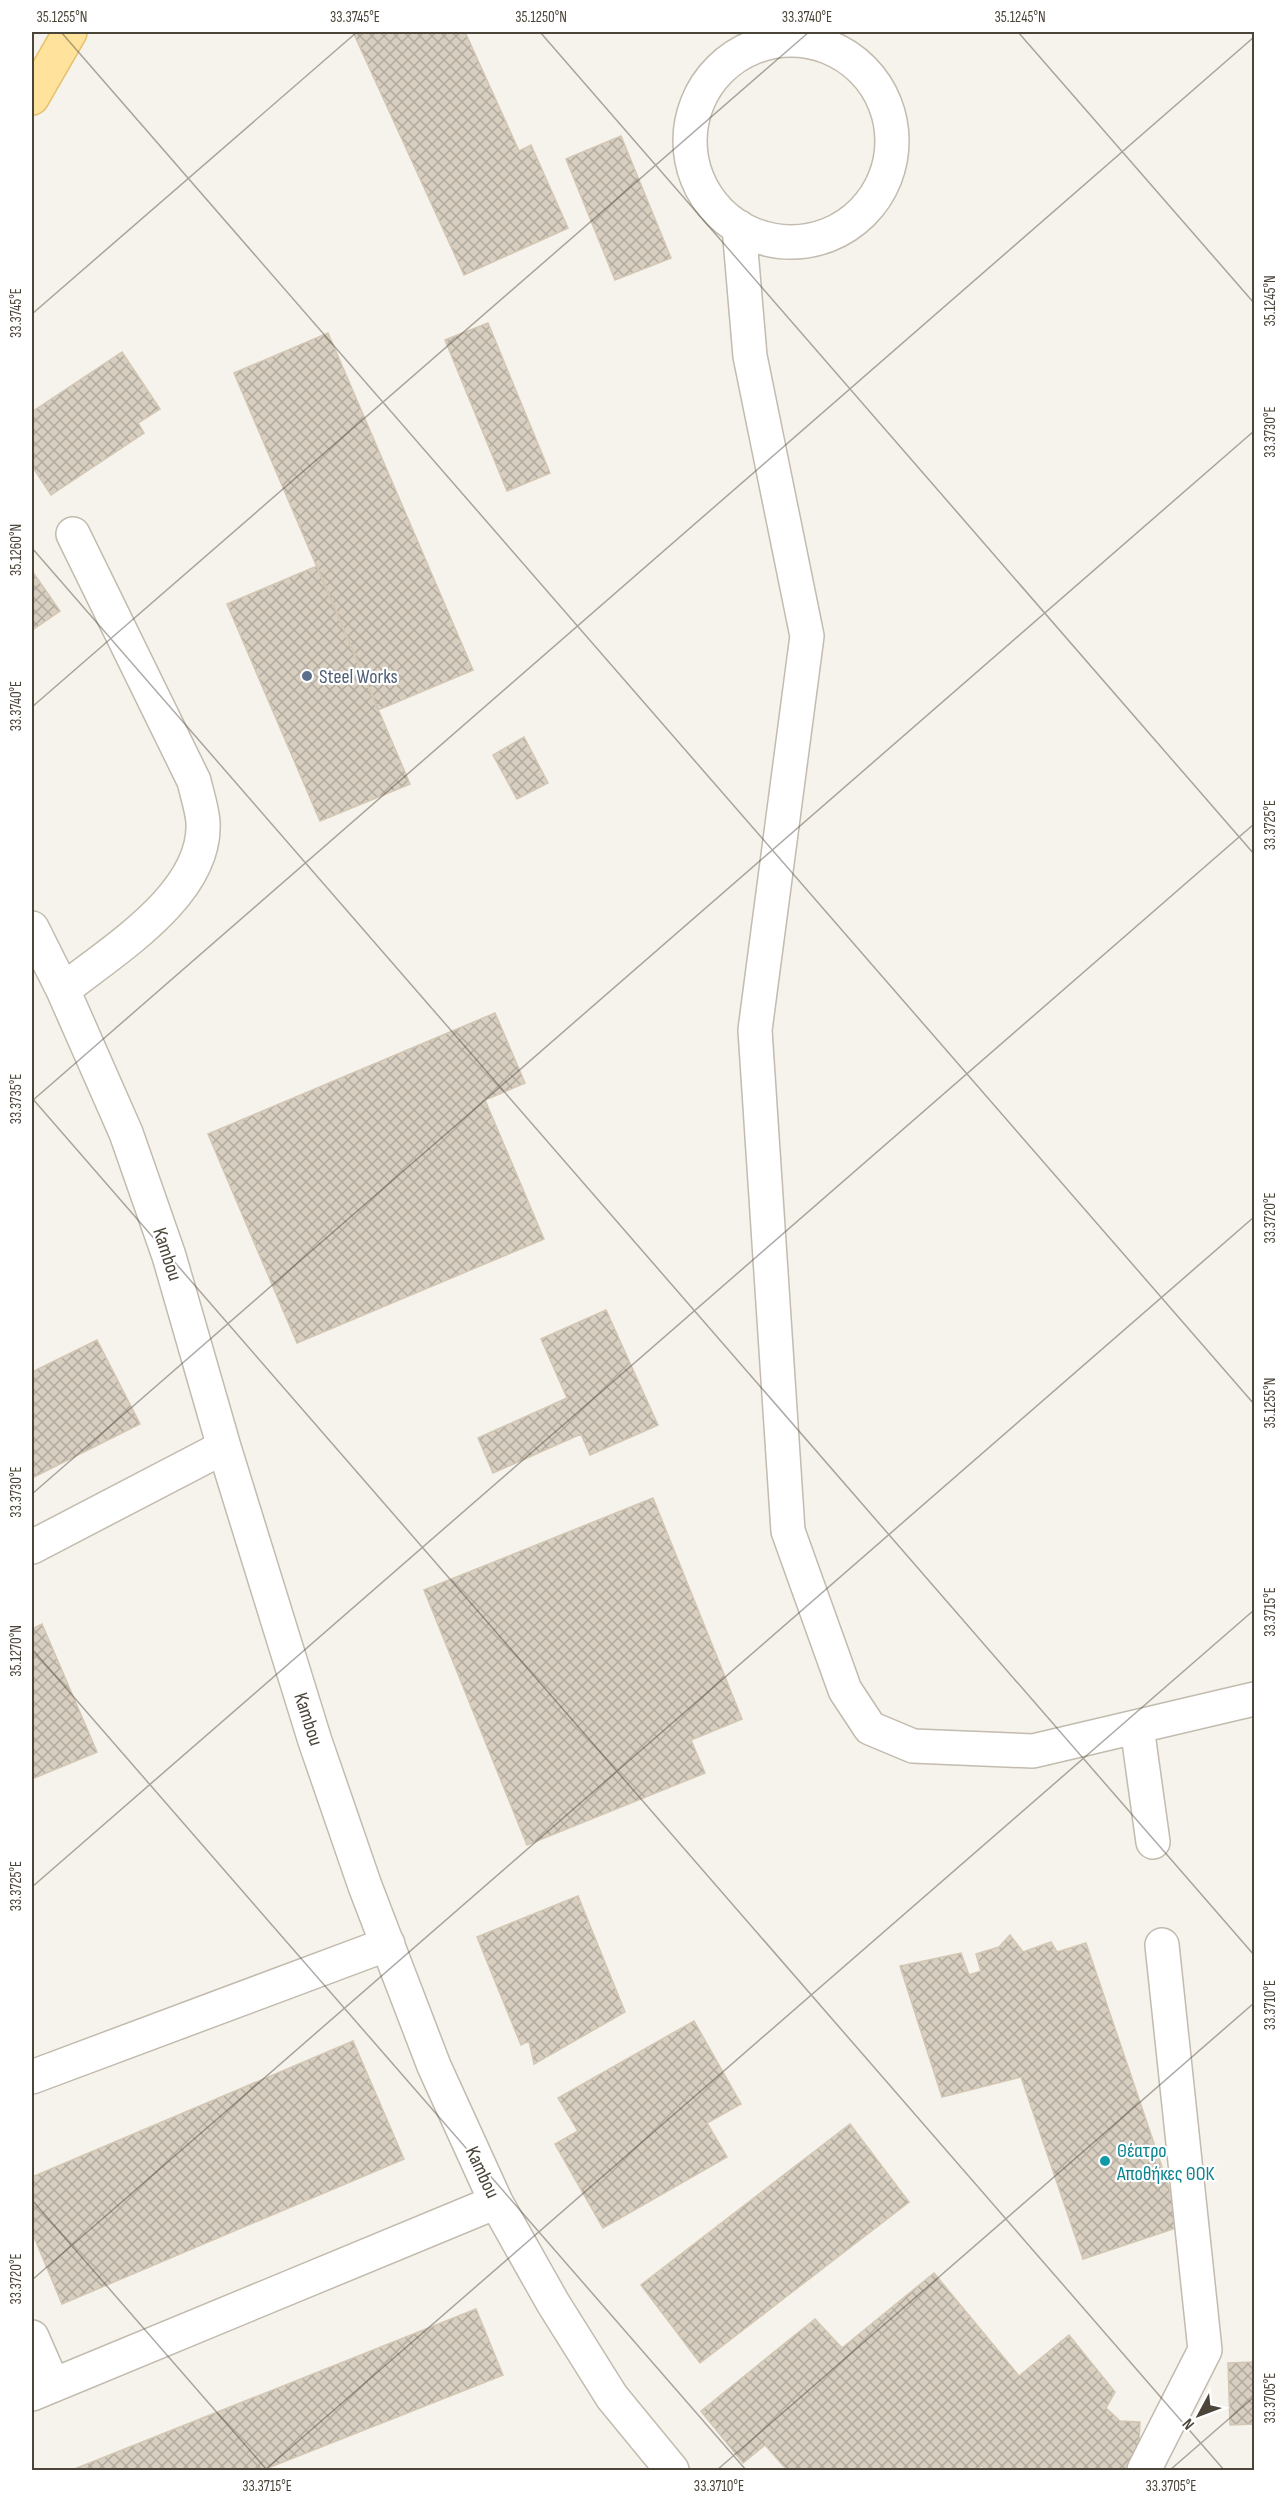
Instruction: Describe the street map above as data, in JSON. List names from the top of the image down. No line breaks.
{"streets":{"street":["Kambou"]},"places":["Steel Works","Θέατρο Αποθήκες ΘΟΚ"],"north":"bottom left","coordinates":["35.1255°N","33.3745°E","35.1250°N","33.3740°E","35.1245°N","33.3730°E","35.1260°N","33.3725°E","33.3735°E","33.3720°E","33.3715°E","35.1270°N","33.3710°E","33.3705°E"]}
